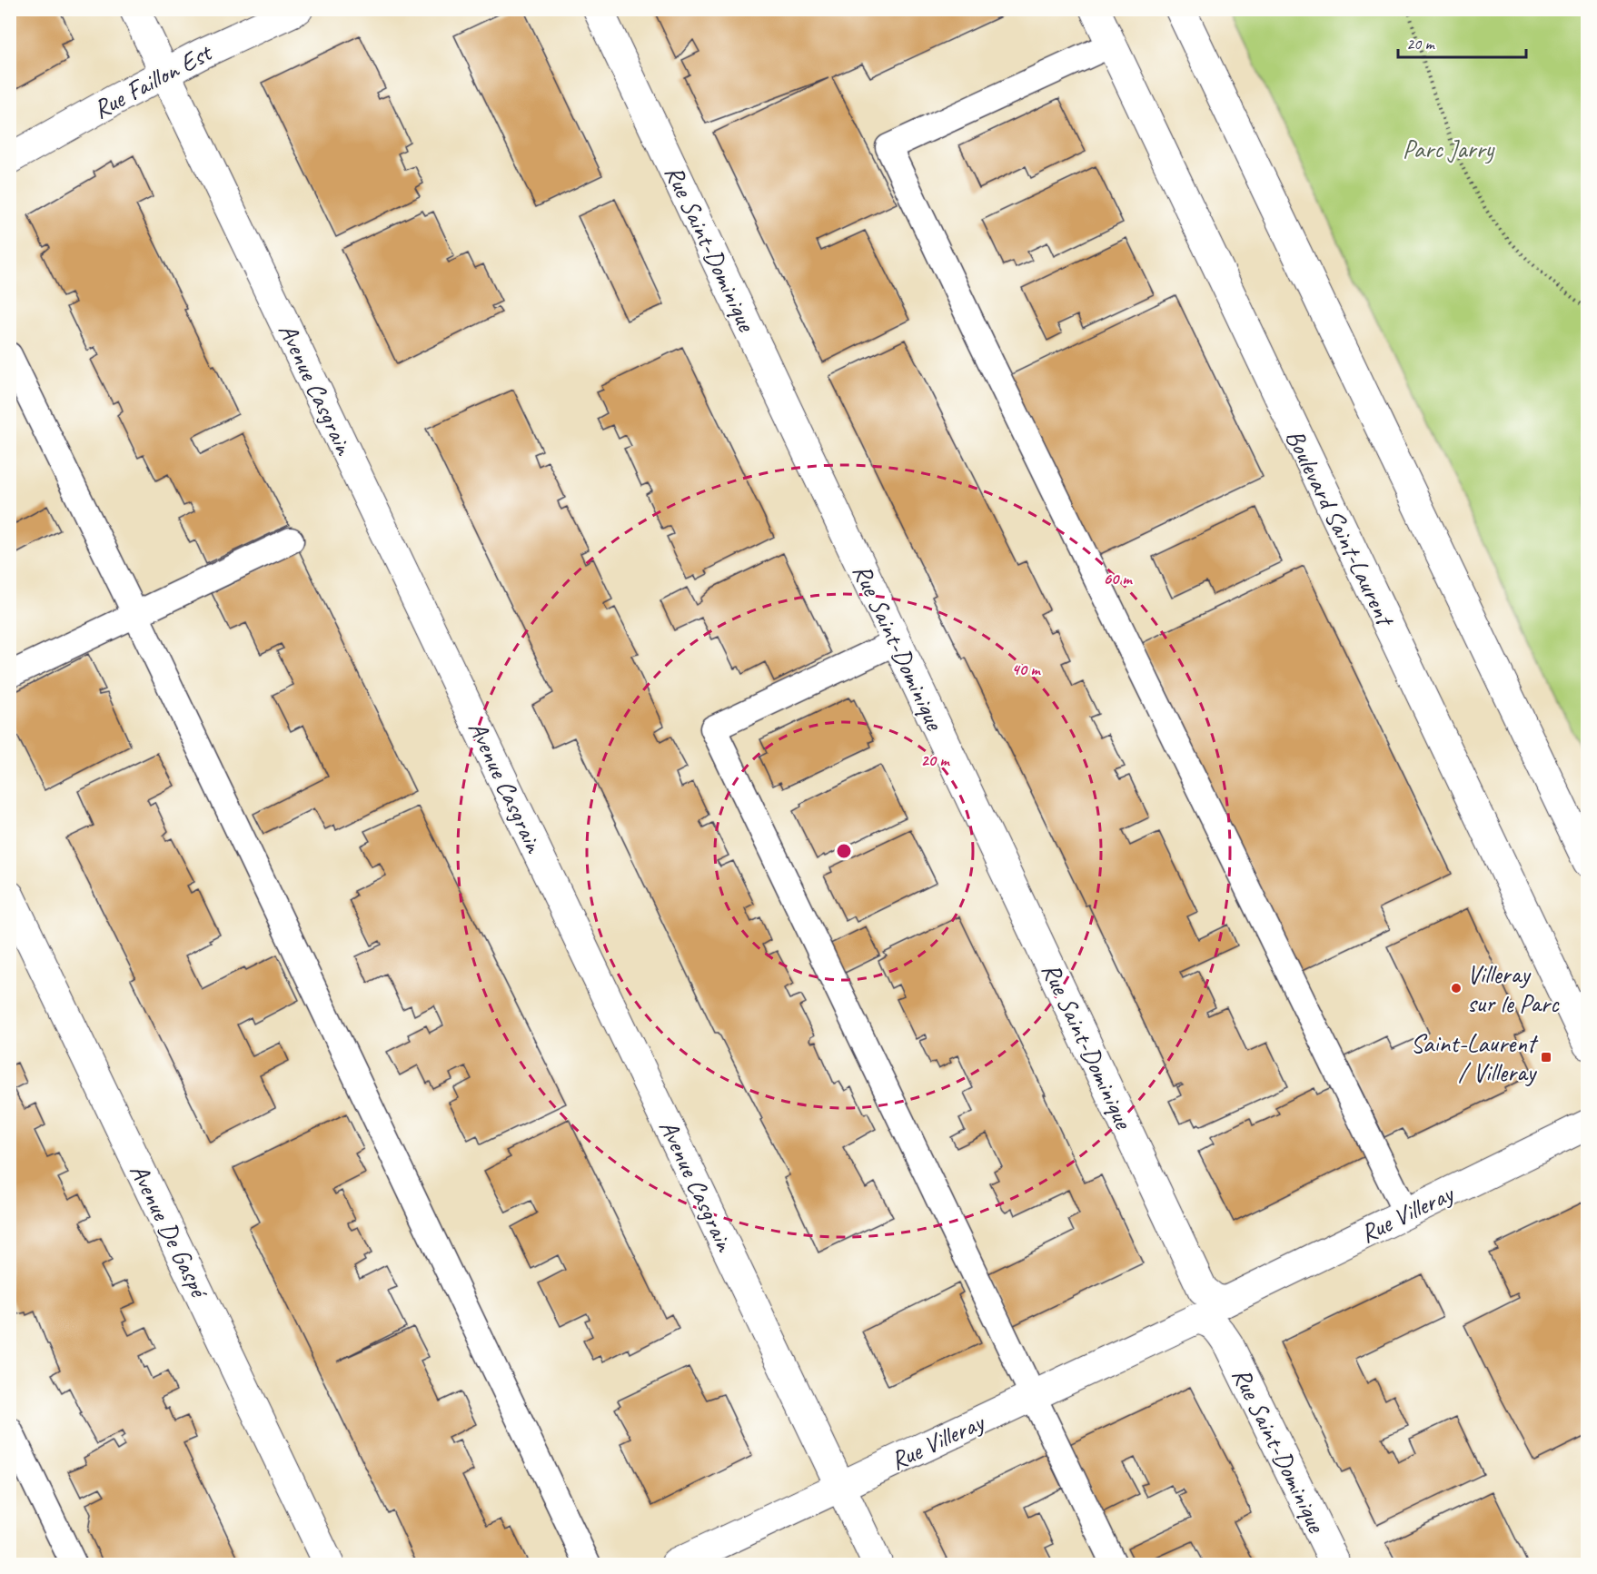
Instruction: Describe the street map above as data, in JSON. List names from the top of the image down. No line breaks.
{"streets":{"street":["Rue Faillon Est","Rue Saint-Dominique","Avenue Casgrain","Boulevard Saint-Laurent","Rue Villeray","Avenue De Gaspé"]},"crossings":[["Rue Faillon Est","Avenue Casgrain"],["Rue Saint-Dominique","Rue Villeray"],["Avenue Casgrain","Rue Villeray"]],"parks":["Parc Jarry"],"places":{"other":["Villeray sur le Parc"],"transit":["Saint-Laurent / Villeray"]},"scale_bar":"20 m","rings":["60 m","40 m","20 m"]}
